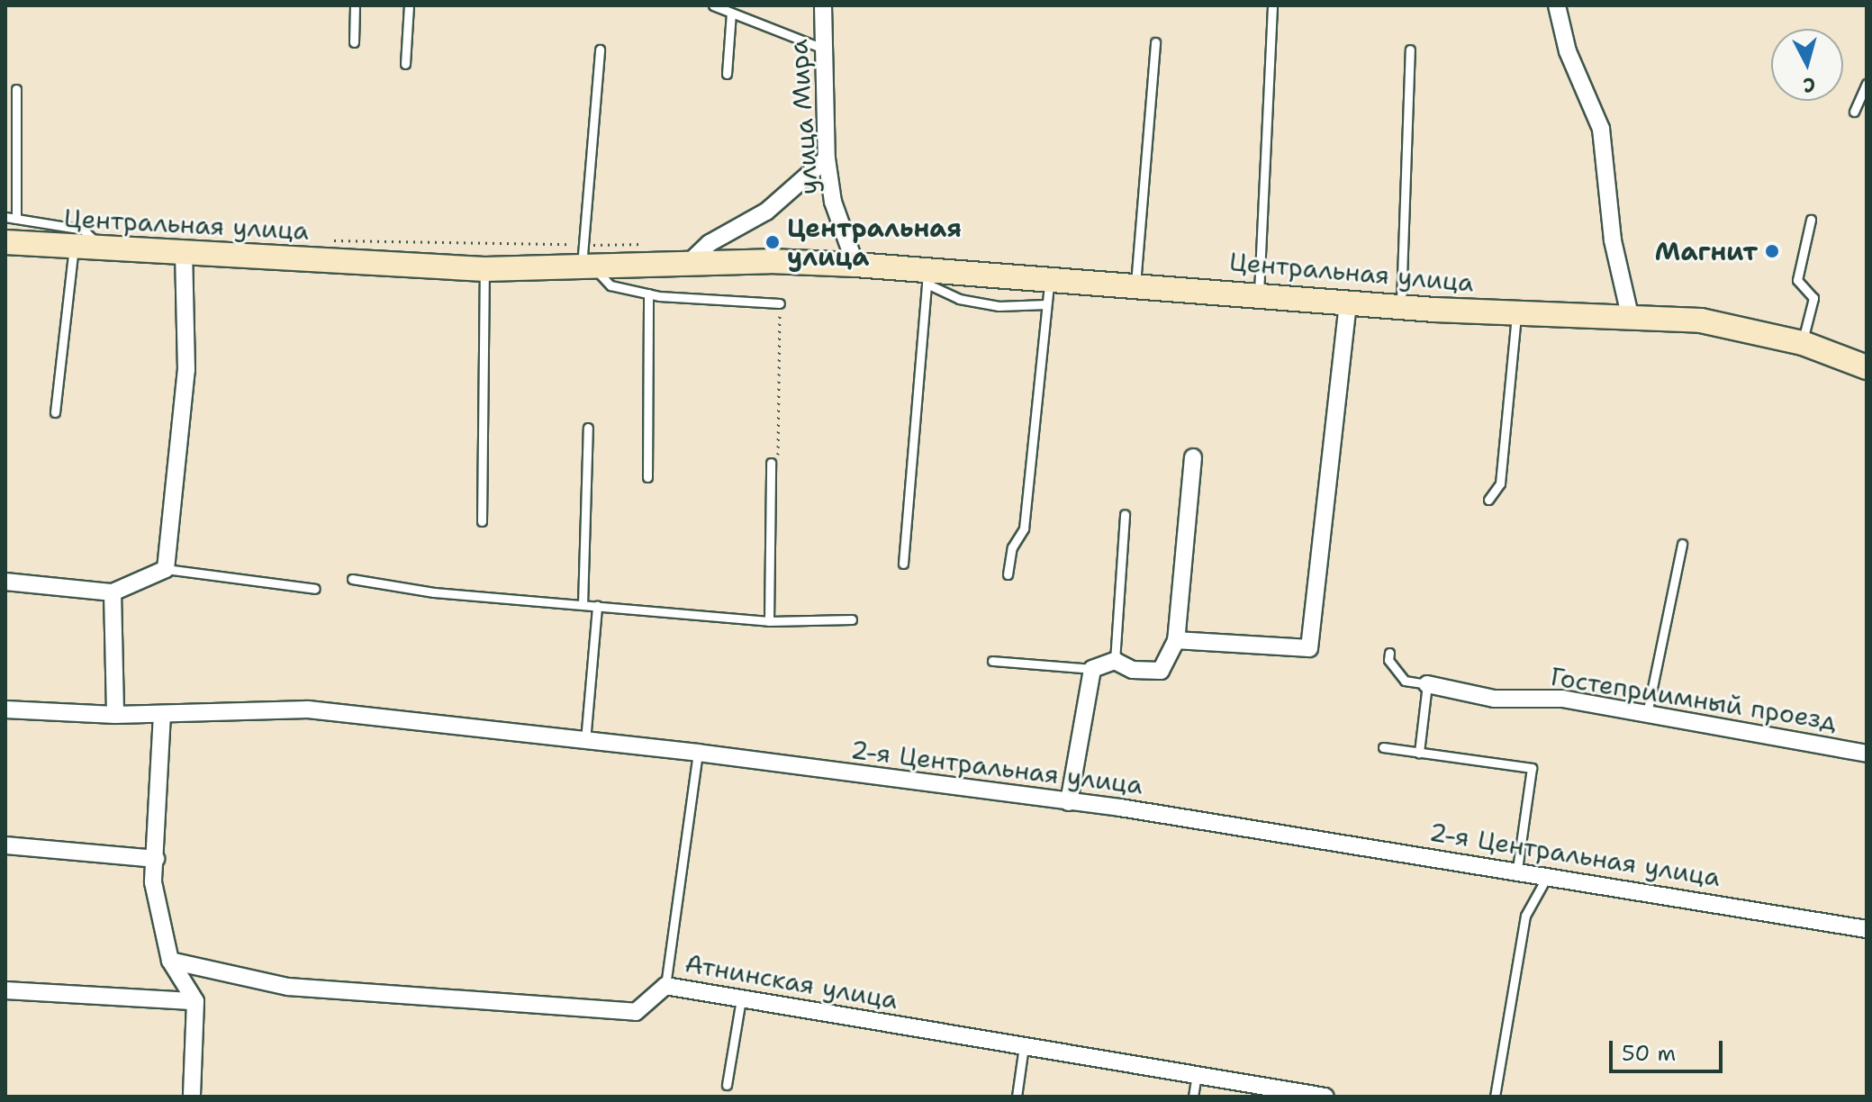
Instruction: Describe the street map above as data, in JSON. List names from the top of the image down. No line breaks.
{"streets":{"street":["улица Мира","Центральная улица","Гостеприимный проезд","2-я Центральная улица","Атнинская улица"]},"crossings":[["улица Мира","Центральная улица"]],"places":["Центральная улица","Магнит"],"scale_bar":"50 m","north":"bottom"}
